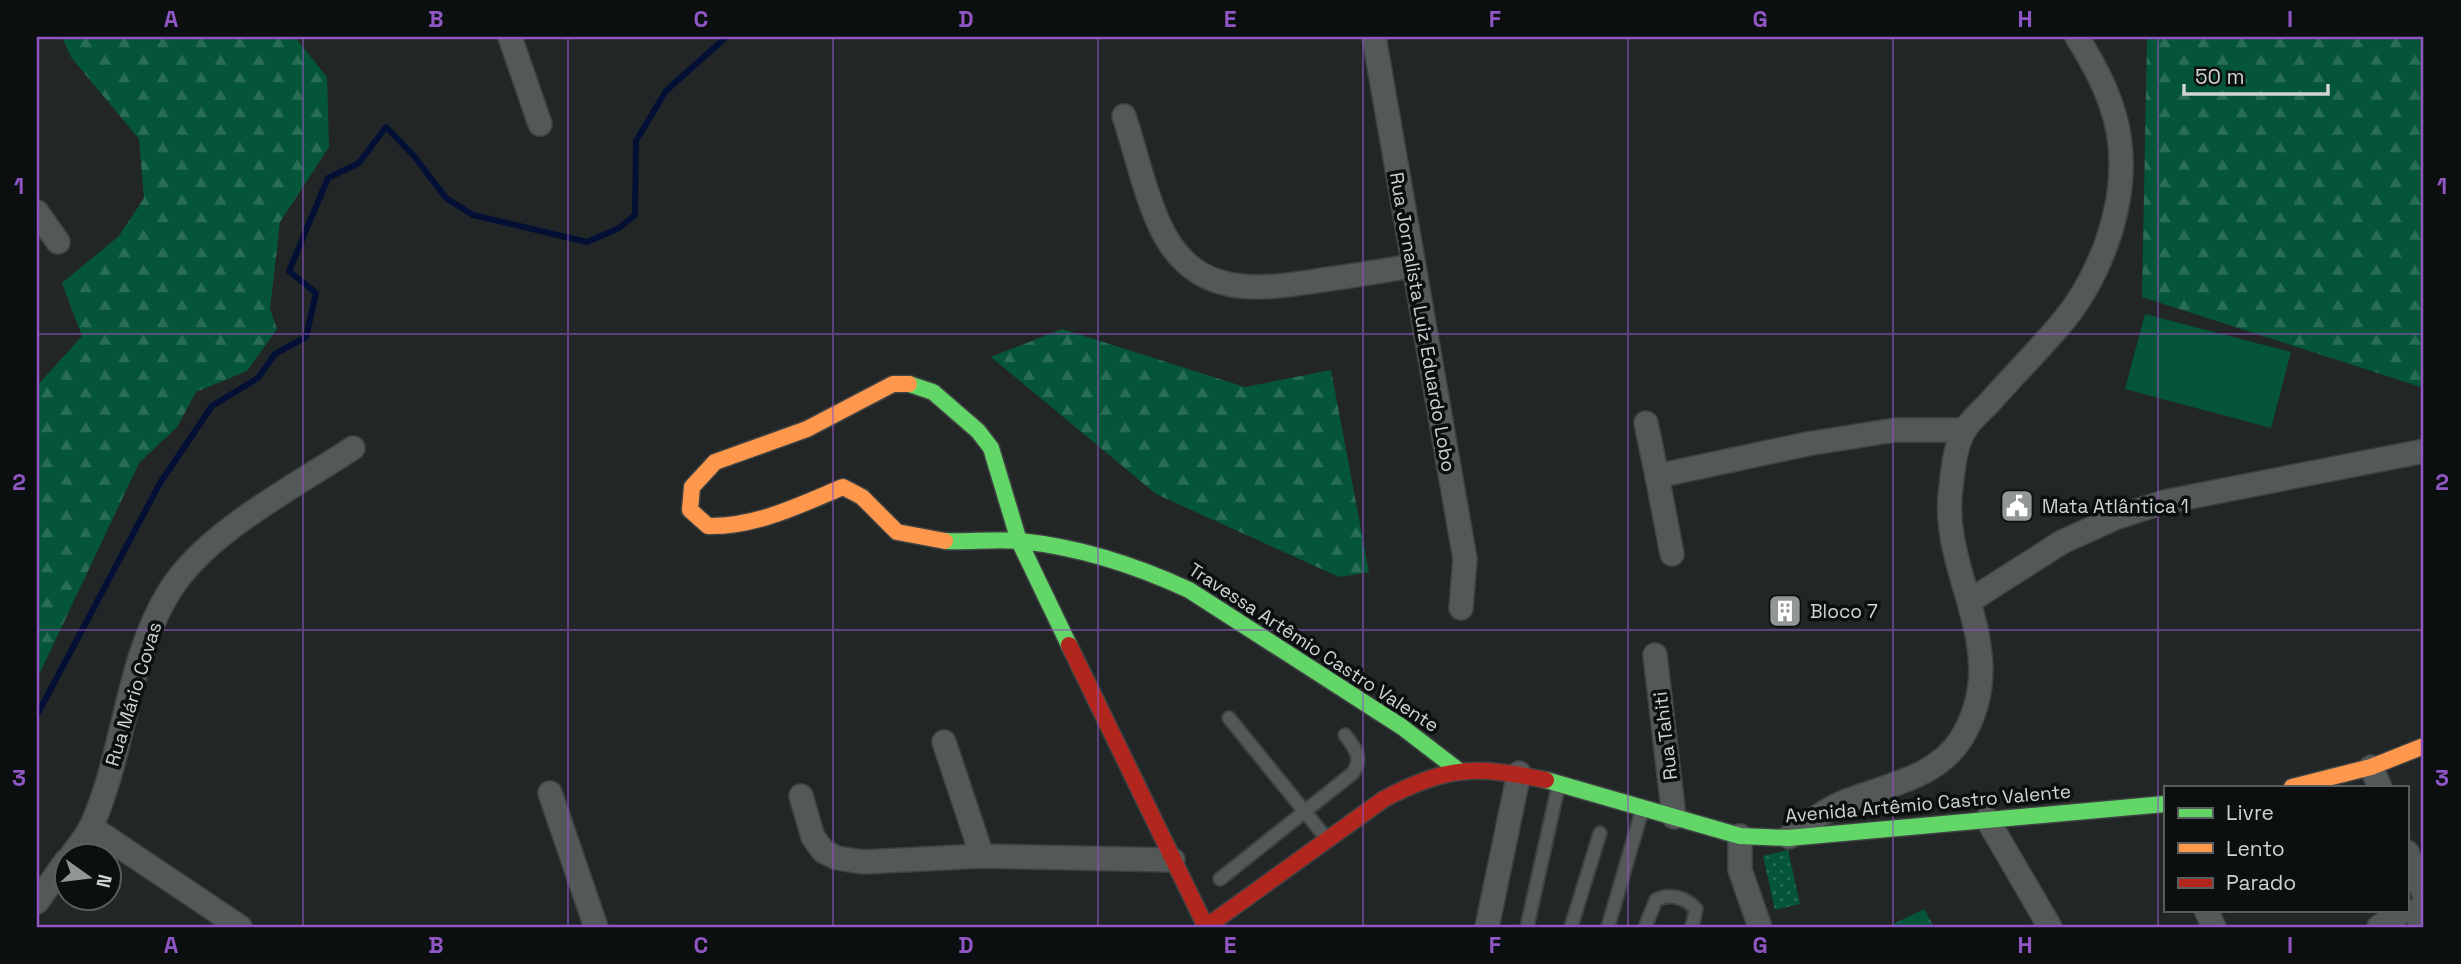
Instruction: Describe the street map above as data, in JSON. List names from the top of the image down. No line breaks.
{"streets":{"street":["Rua Jornalista Luiz Eduardo Lobo","Travessa Artêmio Castro Valente","Rua Mário Covas","Rua Tahiti","Avenida Artêmio Castro Valente"]},"crossings":[["Travessa Artêmio Castro Valente","Avenida Artêmio Castro Valente"],["Rua Tahiti","Avenida Artêmio Castro Valente"]],"places":{"public building":["Mata Atlântica 1"],"building":["Bloco 7"]},"legend":["Livre","Lento","Parado"],"scale_bar":"50 m","north":"right","grid":{"columns":["A","B","C","D","E","F","G","H","I"],"rows":["1","2","3"]}}
